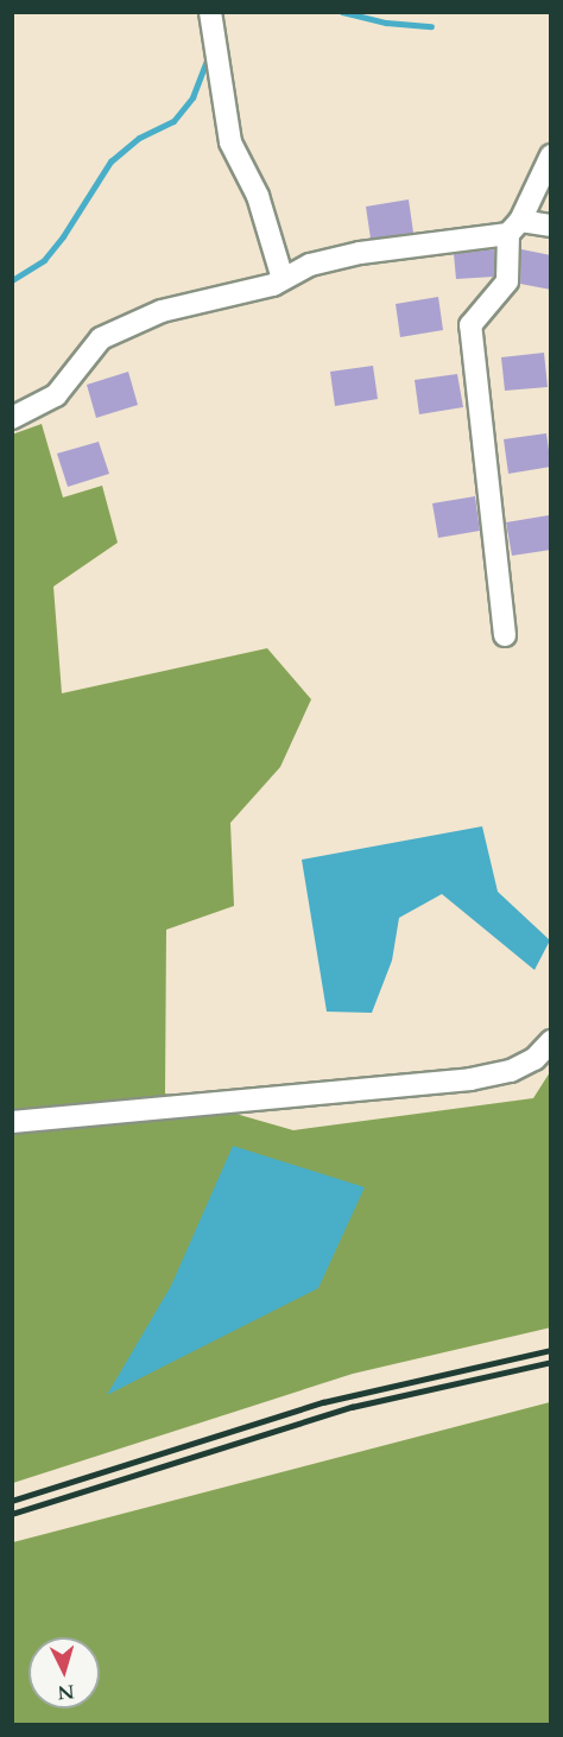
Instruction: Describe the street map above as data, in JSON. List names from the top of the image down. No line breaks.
{"north":"bottom"}
